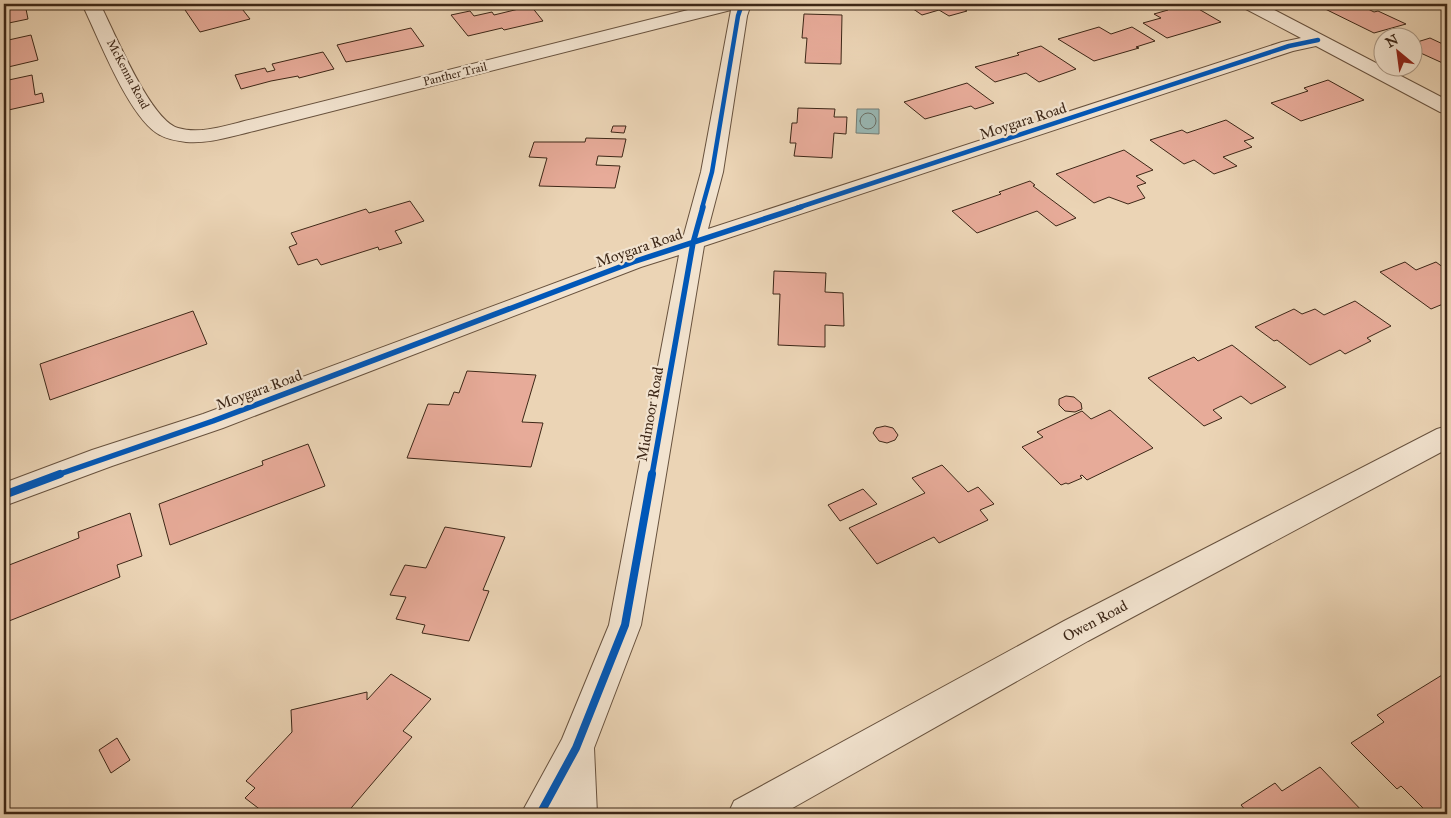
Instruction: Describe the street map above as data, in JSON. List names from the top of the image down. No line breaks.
{"streets":{"street":["McKenna Road","Panther Trail","Moygara Road","Midmoor Road","Owen Road"]},"crossings":[["McKenna Road","Panther Trail"],["Moygara Road","Midmoor Road"]],"north":"top left"}
